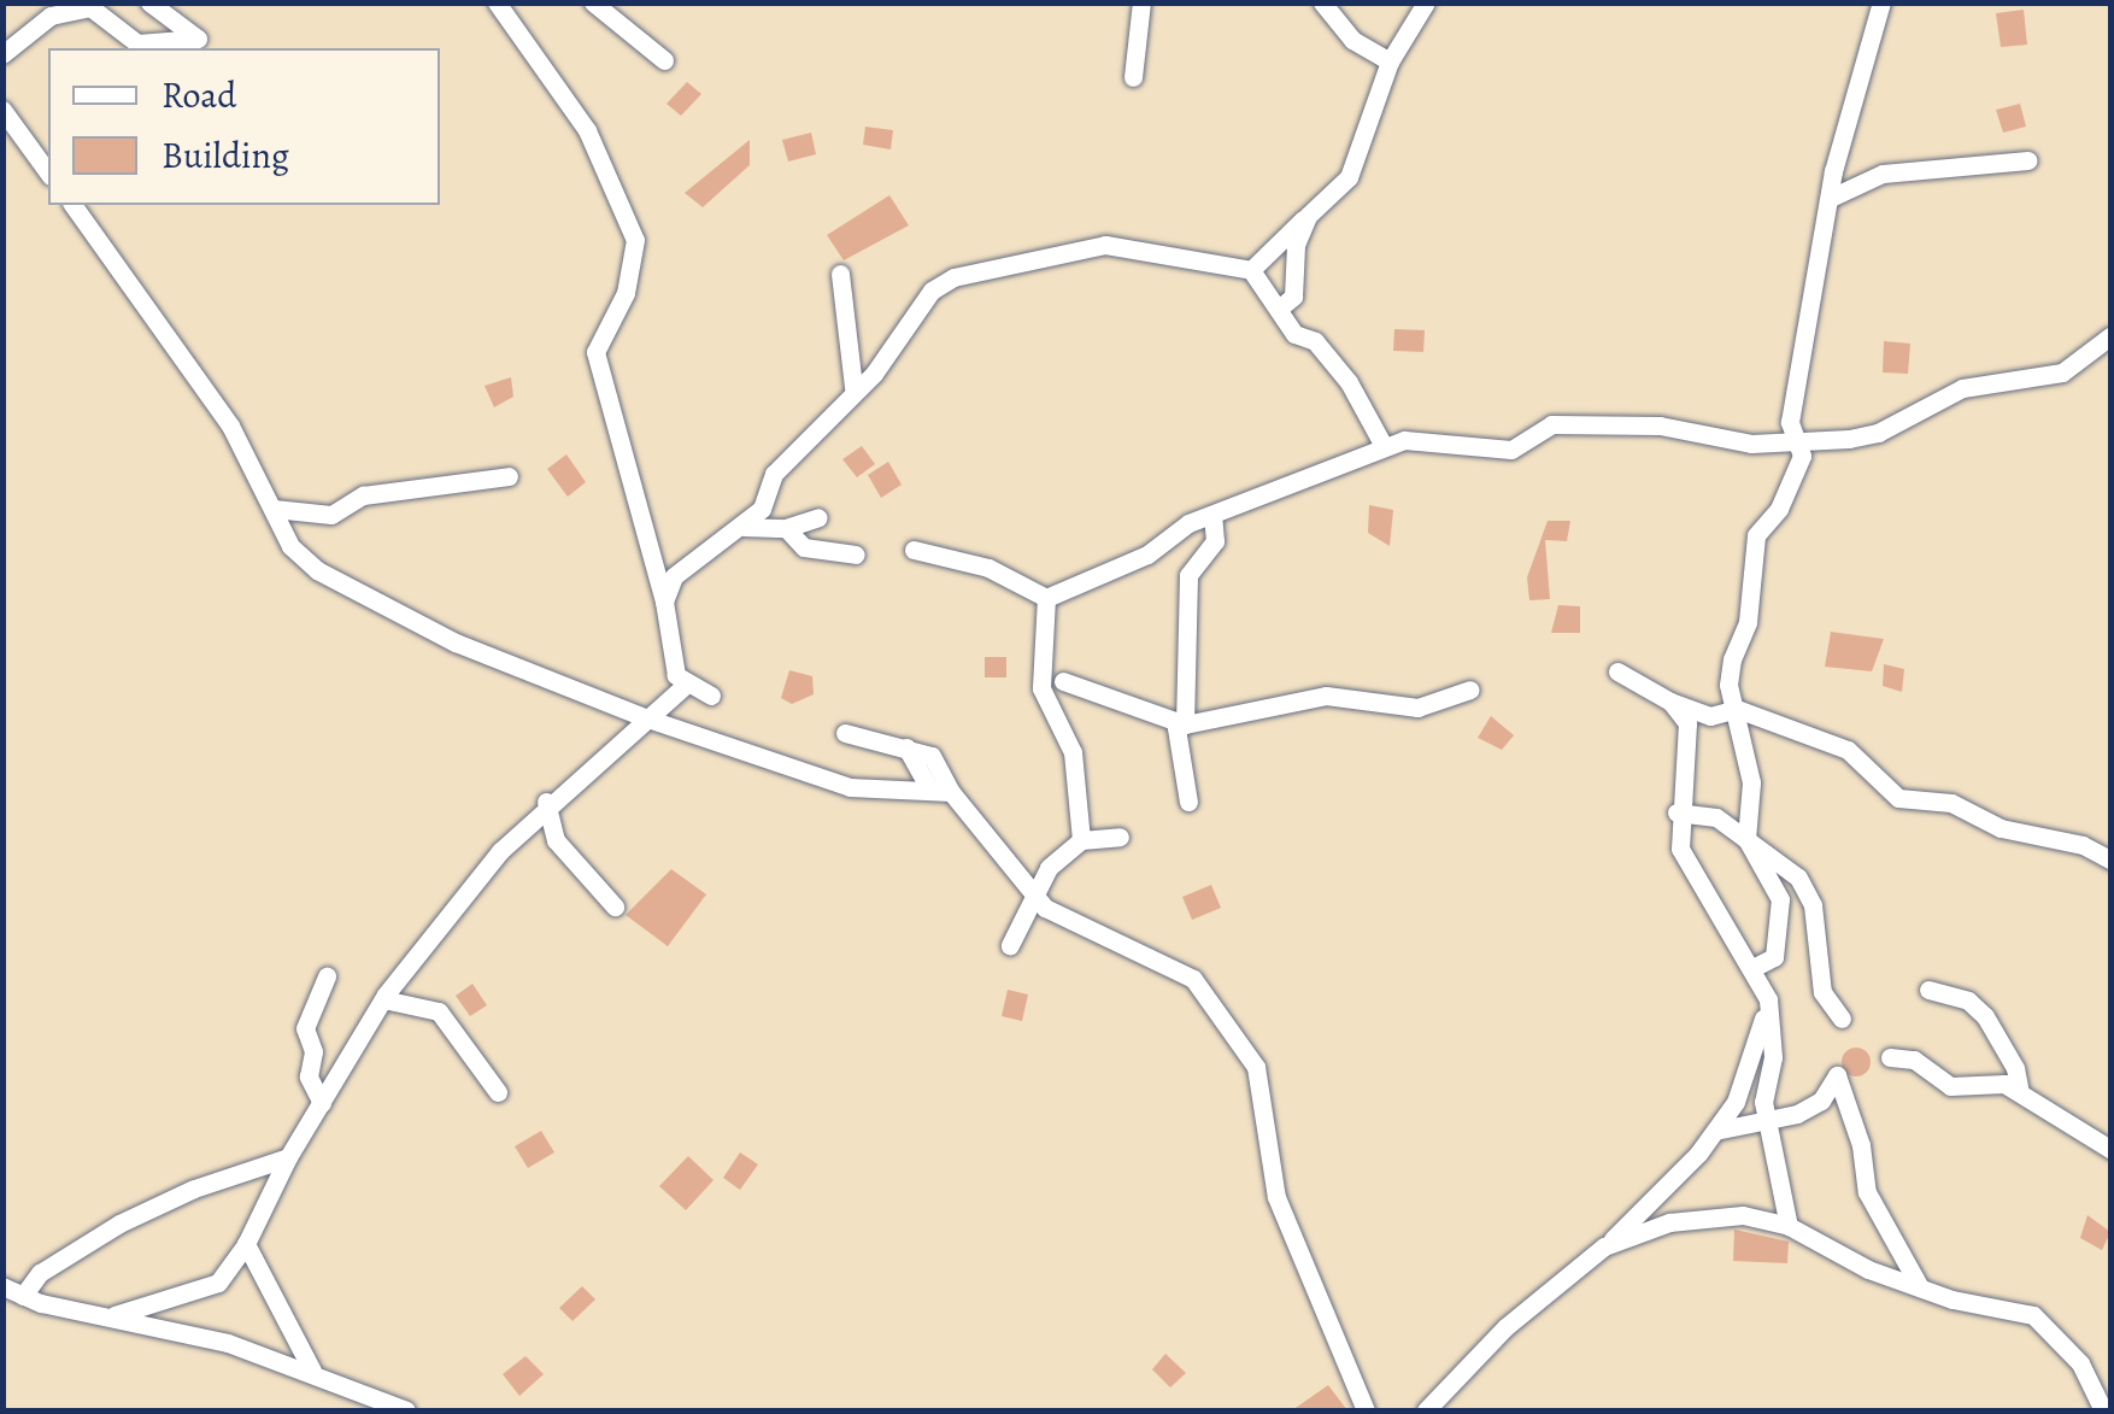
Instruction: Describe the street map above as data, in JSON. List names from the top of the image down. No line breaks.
{"legend":["Road","Building"]}
